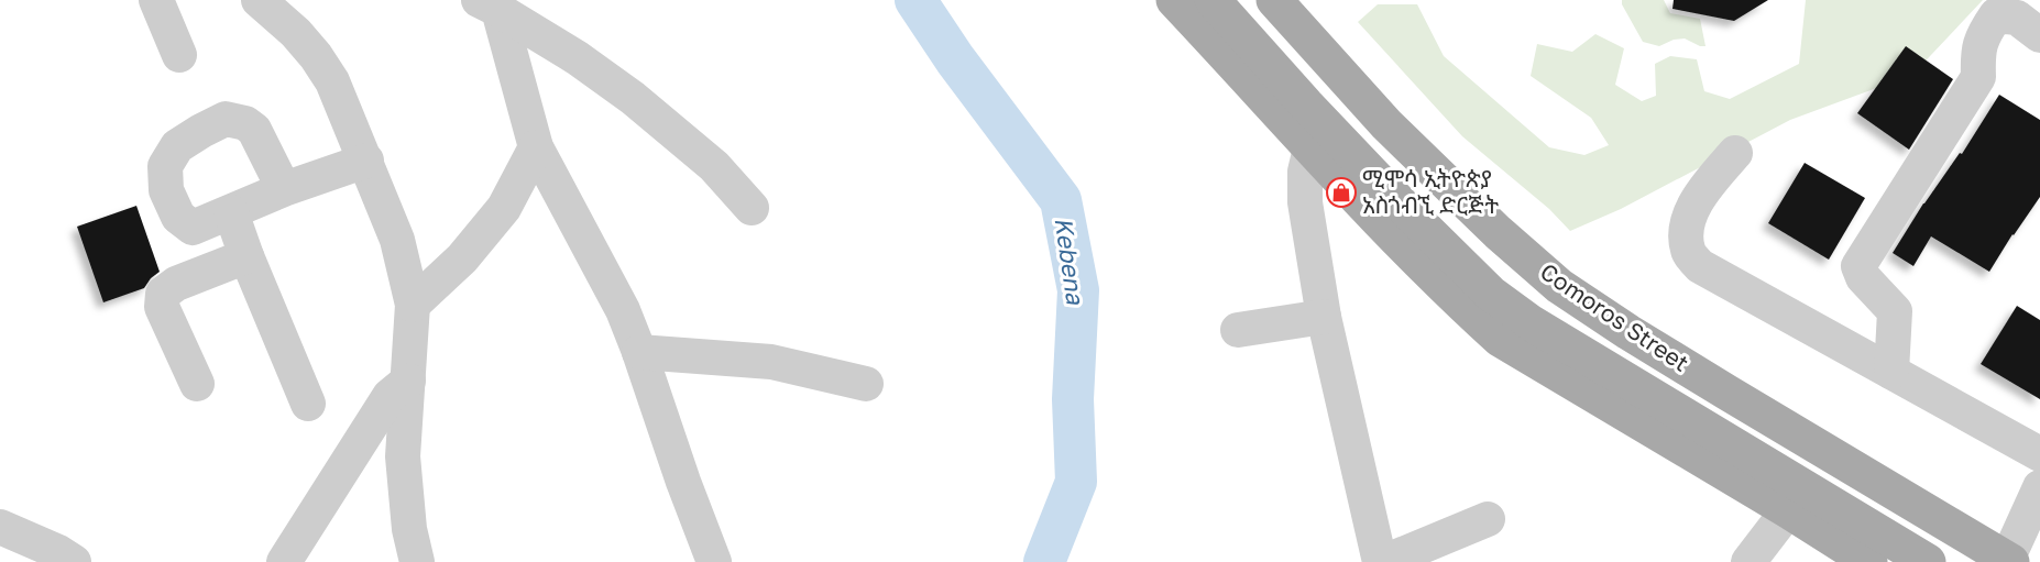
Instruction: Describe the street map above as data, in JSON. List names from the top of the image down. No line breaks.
{"streets":{"main road":["Comoros Street"]},"water":["Kebena"],"places":{"shop":["ሚሞሳ ኢትዮጵያ አስጎብኚ ድርጅት"]}}
